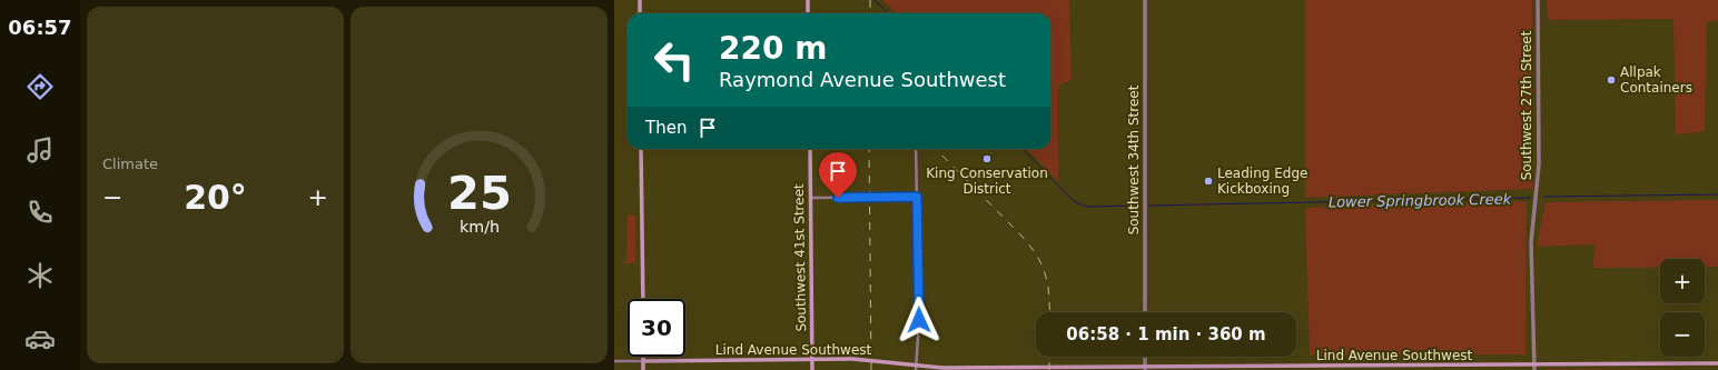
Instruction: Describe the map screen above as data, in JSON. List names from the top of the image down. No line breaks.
{"streets":{"main road":["Southwest 41st Street","Lind Avenue Southwest"],"street":["Southwest 27th Street","Southwest 34th Street"]},"crossings":[["Southwest 27th Street","Lind Avenue Southwest"],["Southwest 41st Street","Lind Avenue Southwest"]],"water":["Lower Springbrook Creek"],"places":["Allpak Containers","King Conservation District","Leading Edge Kickboxing"],"page":{"tabs":"06:57","tile":"Climate","turn":["220 m","Raymond Avenue Southwest"],"then":"Then","heat":["−","20°","+"],"map_buttons":["+","−"],"limit":"30","trip":"06:58 · 1 min · 360 m","gauge":["25","km/h"]}}
